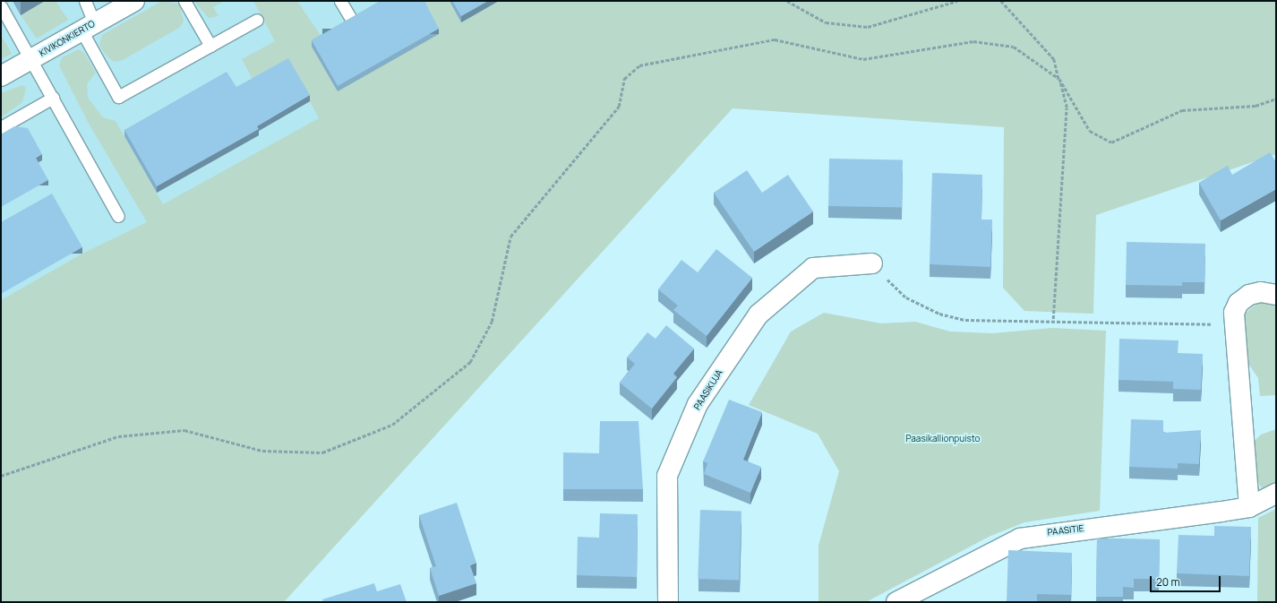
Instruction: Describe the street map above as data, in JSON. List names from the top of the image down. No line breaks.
{"streets":{"street":["KIVIKONKIERTO","PAASIKUJA","PAASITIE"]},"parks":["Paasikallionpuisto"],"scale_bar":"20 m"}
